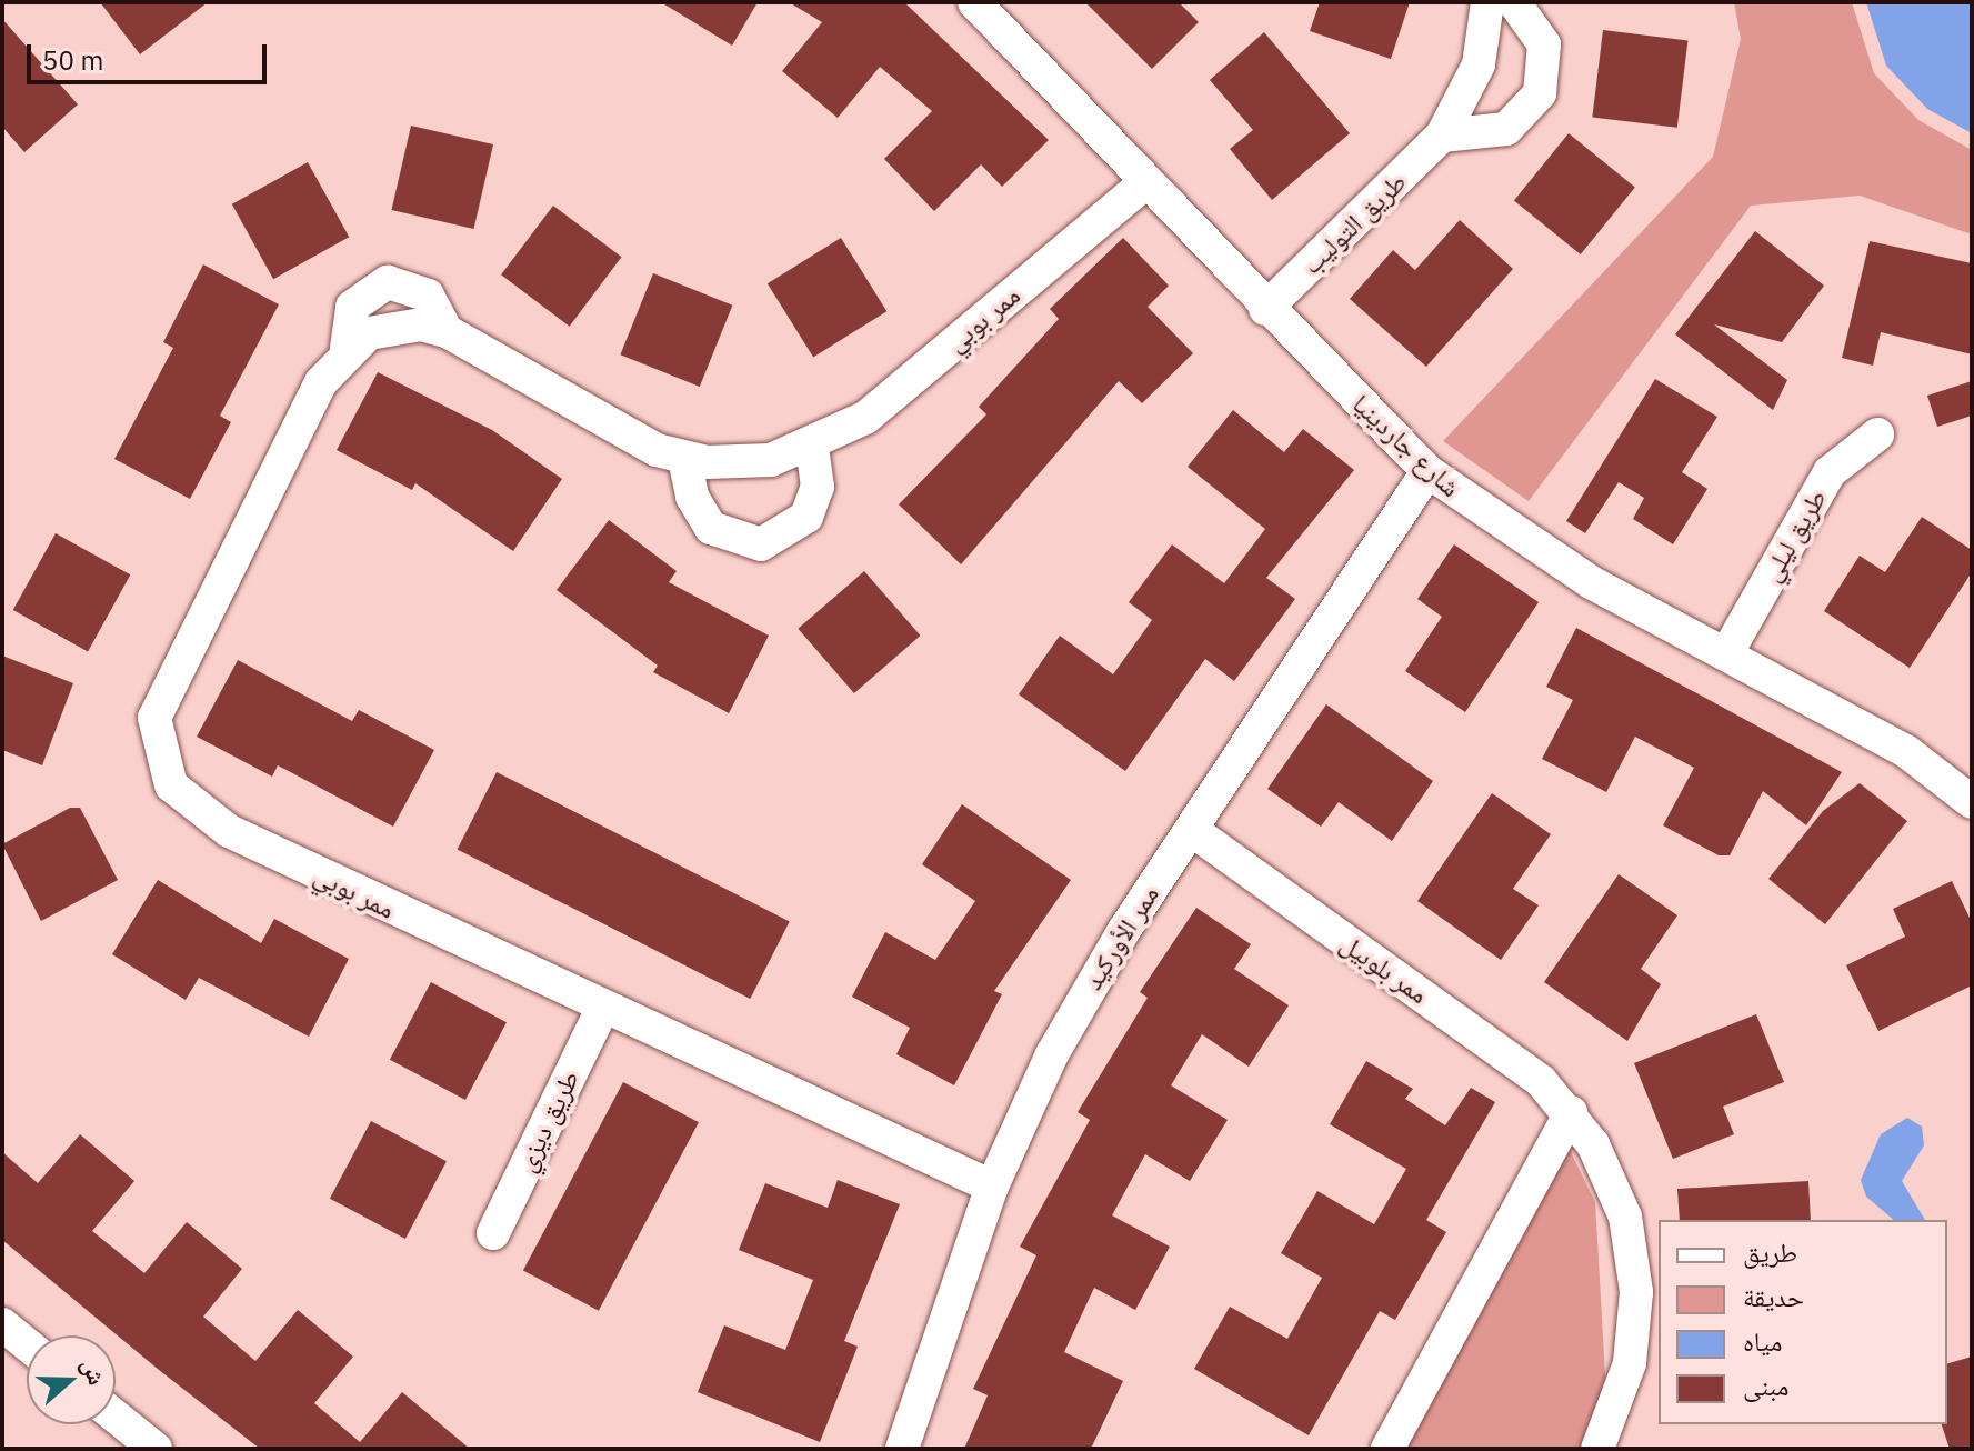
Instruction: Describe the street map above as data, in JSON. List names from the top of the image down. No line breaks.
{"streets":{"street":["طريق التوليب","ممر بوبي","شارع جاردينيا","طريق ليلي","ممر الأوركيد","ممر بلوبيل","طريق ديزي"]},"crossings":[["طريق التوليب","شارع جاردينيا"],["ممر بوبي","شارع جاردينيا"],["ممر بوبي","ممر الأوركيد"],["ممر بوبي","طريق ديزي"],["شارع جاردينيا","طريق ليلي"],["شارع جاردينيا","ممر الأوركيد"],["ممر الأوركيد","ممر بلوبيل"]],"legend":["طريق","حديقة","مياه","مبنى"],"scale_bar":"50 m","north":"right"}
